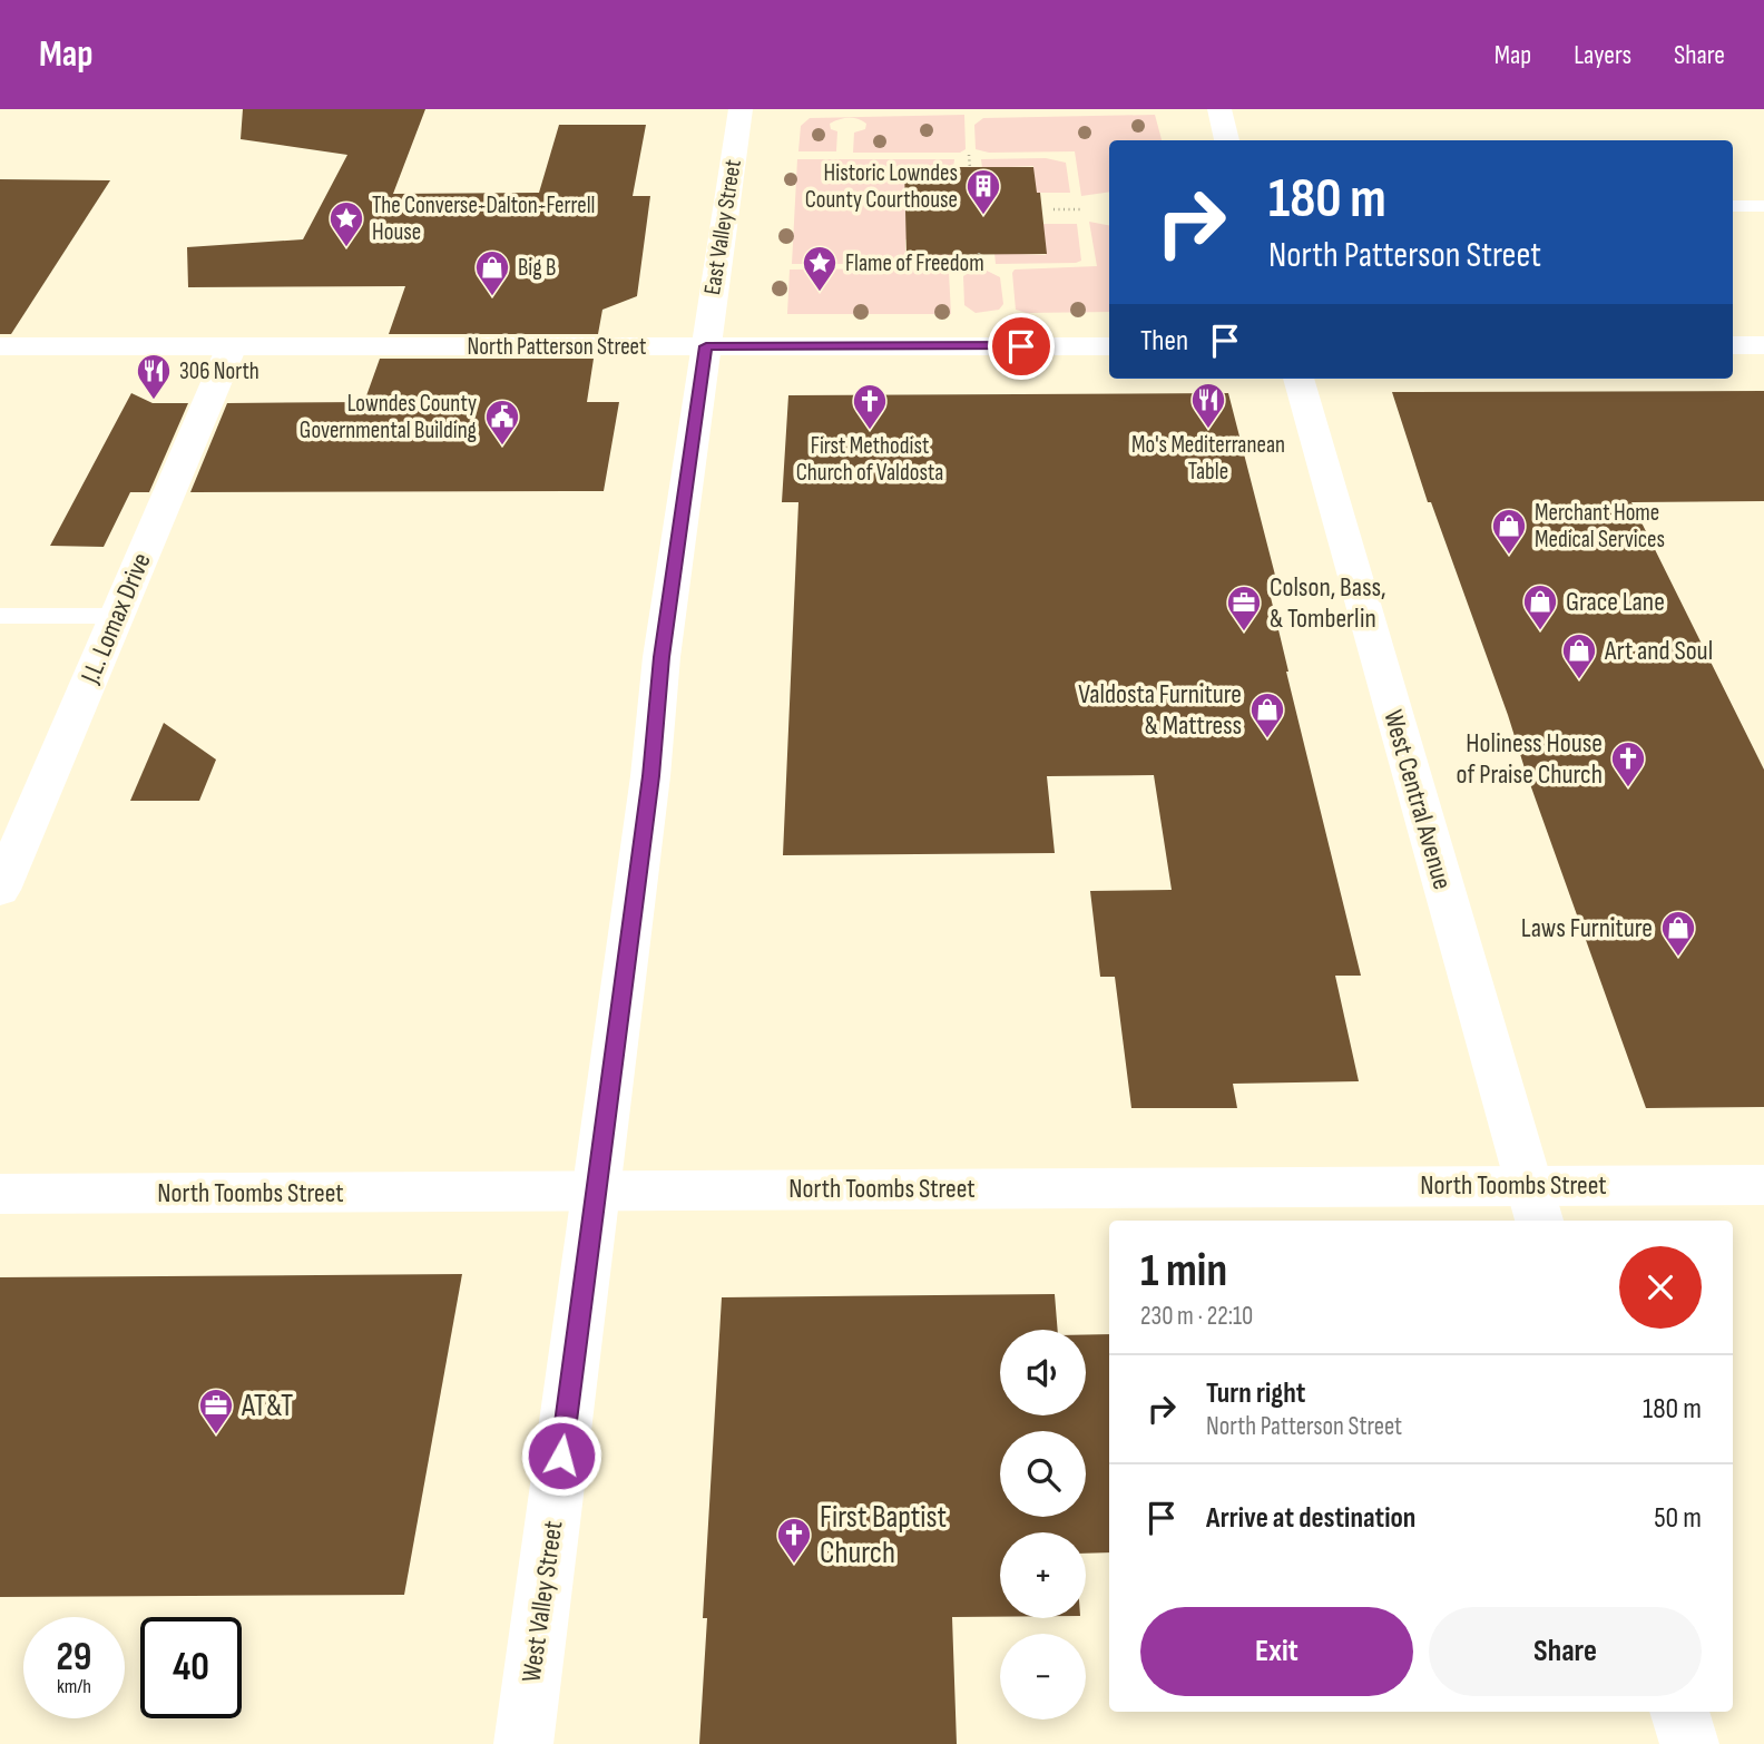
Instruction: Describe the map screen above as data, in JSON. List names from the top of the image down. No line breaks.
{"streets":{"main road":["East Valley Street","North Patterson Street","J.L. Lomax Drive","West Central Avenue","North Toombs Street","West Valley Street"]},"crossings":[["East Valley Street","North Patterson Street"],["East Valley Street","West Valley Street"],["North Patterson Street","J.L. Lomax Drive"],["North Patterson Street","West Valley Street"],["West Central Avenue","North Toombs Street"],["North Toombs Street","West Valley Street"]],"places":{"building":["Historic Lowndes County Courthouse"],"place":["The Converse-Dalton-Ferrell House","Flame of Freedom"],"shop":["Big B","Merchant Home Medical Services","Grace Lane","Art and Soul","Valdosta Furniture & Mattress","Laws Furniture"],"restaurant":["306 North","Mo's Mediterranean Table"],"church":["First Methodist Church of Valdosta","Holiness House of Praise Church","First Baptist Church"],"public building":["Lowndes County Governmental Building"],"office":["Colson, Bass, & Tomberlin","AT&T"]},"page":{"header":"Map","nav":["Map","Layers","Share"],"turn":["180 m","North Patterson Street"],"then":"Then","heading":["1 min","230 m · 22:10"],"map_buttons":["+","−"],"list":[{"name":"Turn right","note":"North Patterson Street","value":"180 m"},{"name":"Arrive at destination","value":"50 m"}],"buttons":["Exit","Share"],"speed":"29 km/h","limit":"40"}}
